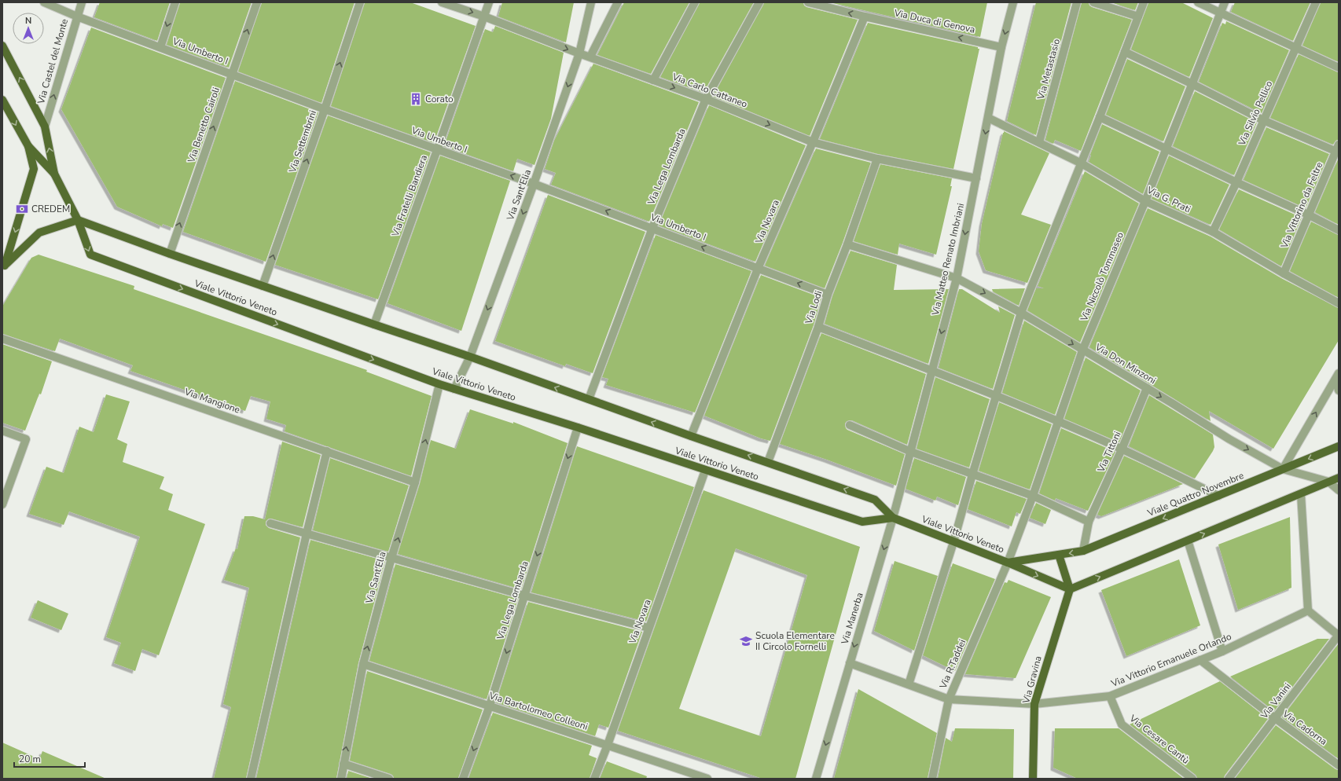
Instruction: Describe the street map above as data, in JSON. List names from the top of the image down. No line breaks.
{"streets":{"main road":["Viale Vittorio Veneto","Viale Quattro Novembre","Via Gravina"],"street":["Via Duca di Genova","Via Umberto I","Via Castel del Monte","Via Metastasio","Via Carlo Cattaneo","Via Silvio Pellico","Via Benetto Cairoli","Via Settembrini","Via Lega Lombarda","Via Sant'Elia","Via Fratelli Bandiera","Via G. Prati","Via Vittorino da Feltre","Via Novara","Via Matteo Renato Imbriani","Via Niccolò Tommaseo","Via Lodi","Via Don Minzoni","Via Mangione","Via Tittoni","Via Manerba","Via Vittorio Emanuele Orlando","Via R.Taddei","Via Vanini","Via Bartolomeo Colleoni","Via Cadorna","Via Cesare Cantù"]},"crossings":[["Via Duca di Genova","Via Novara"],["Via Duca di Genova","Via Matteo Renato Imbriani"],["Via Umberto I","Via Castel del Monte"],["Via Umberto I","Via Benetto Cairoli"],["Via Umberto I","Via Settembrini"],["Via Umberto I","Via Lega Lombarda"],["Via Umberto I","Via Sant'Elia"],["Via Umberto I","Via Fratelli Bandiera"],["Via Umberto I","Via Novara"],["Via Umberto I","Via Lodi"],["Via Castel del Monte","Viale Vittorio Veneto"],["Via Metastasio","Via G. Prati"],["Via Carlo Cattaneo","Via Lega Lombarda"],["Via Carlo Cattaneo","Via Sant'Elia"],["Via Carlo Cattaneo","Via Fratelli Bandiera"],["Via Carlo Cattaneo","Via Novara"],["Via Carlo Cattaneo","Via Matteo Renato Imbriani"],["Via Carlo Cattaneo","Via Lodi"],["Via Silvio Pellico","Via G. Prati"],["Via Benetto Cairoli","Viale Vittorio Veneto"],["Via Settembrini","Viale Vittorio Veneto"],["Via Lega Lombarda","Viale Vittorio Veneto"],["Via Lega Lombarda","Via Bartolomeo Colleoni"],["Via Sant'Elia","Viale Vittorio Veneto"],["Via Sant'Elia","Via Mangione"],["Via Sant'Elia","Via Bartolomeo Colleoni"],["Via Fratelli Bandiera","Viale Vittorio Veneto"],["Via G. Prati","Via Vittorino da Feltre"],["Via G. Prati","Via Matteo Renato Imbriani"],["Via G. Prati","Via Niccolò Tommaseo"],["Via Novara","Viale Vittorio Veneto"],["Via Novara","Via Bartolomeo Colleoni"],["Via Matteo Renato Imbriani","Viale Vittorio Veneto"],["Via Matteo Renato Imbriani","Via Don Minzoni"],["Via Matteo Renato Imbriani","Via Manerba"],["Via Niccolò Tommaseo","Viale Vittorio Veneto"],["Via Niccolò Tommaseo","Via Don Minzoni"],["Via Niccolò Tommaseo","Via R.Taddei"],["Viale Vittorio Veneto","Via Lodi"],["Viale Vittorio Veneto","Viale Quattro Novembre"],["Viale Vittorio Veneto","Via Manerba"],["Viale Vittorio Veneto","Via R.Taddei"],["Viale Vittorio Veneto","Via Gravina"],["Via Lodi","Via Don Minzoni"],["Via Don Minzoni","Via Tittoni"],["Via Don Minzoni","Viale Quattro Novembre"],["Via Tittoni","Viale Quattro Novembre"],["Via Manerba","Via Vittorio Emanuele Orlando"],["Via Vittorio Emanuele Orlando","Via R.Taddei"],["Via Vittorio Emanuele Orlando","Via Gravina"],["Via Vittorio Emanuele Orlando","Via Cadorna"],["Via Vittorio Emanuele Orlando","Via Cesare Cantù"],["Via Vanini","Via Cadorna"]],"one_way":["Via Duca di Genova","Via Umberto I","Via Castel del Monte","Via Carlo Cattaneo","Via Benetto Cairoli","Via Settembrini","Via Lega Lombarda","Via Matteo Renato Imbriani"],"places":{"building":["Corato"],"bank":["CREDEM"],"school or university":["Scuola Elementare II Circolo Fornelli"]},"scale_bar":"20 m","north":"top"}
